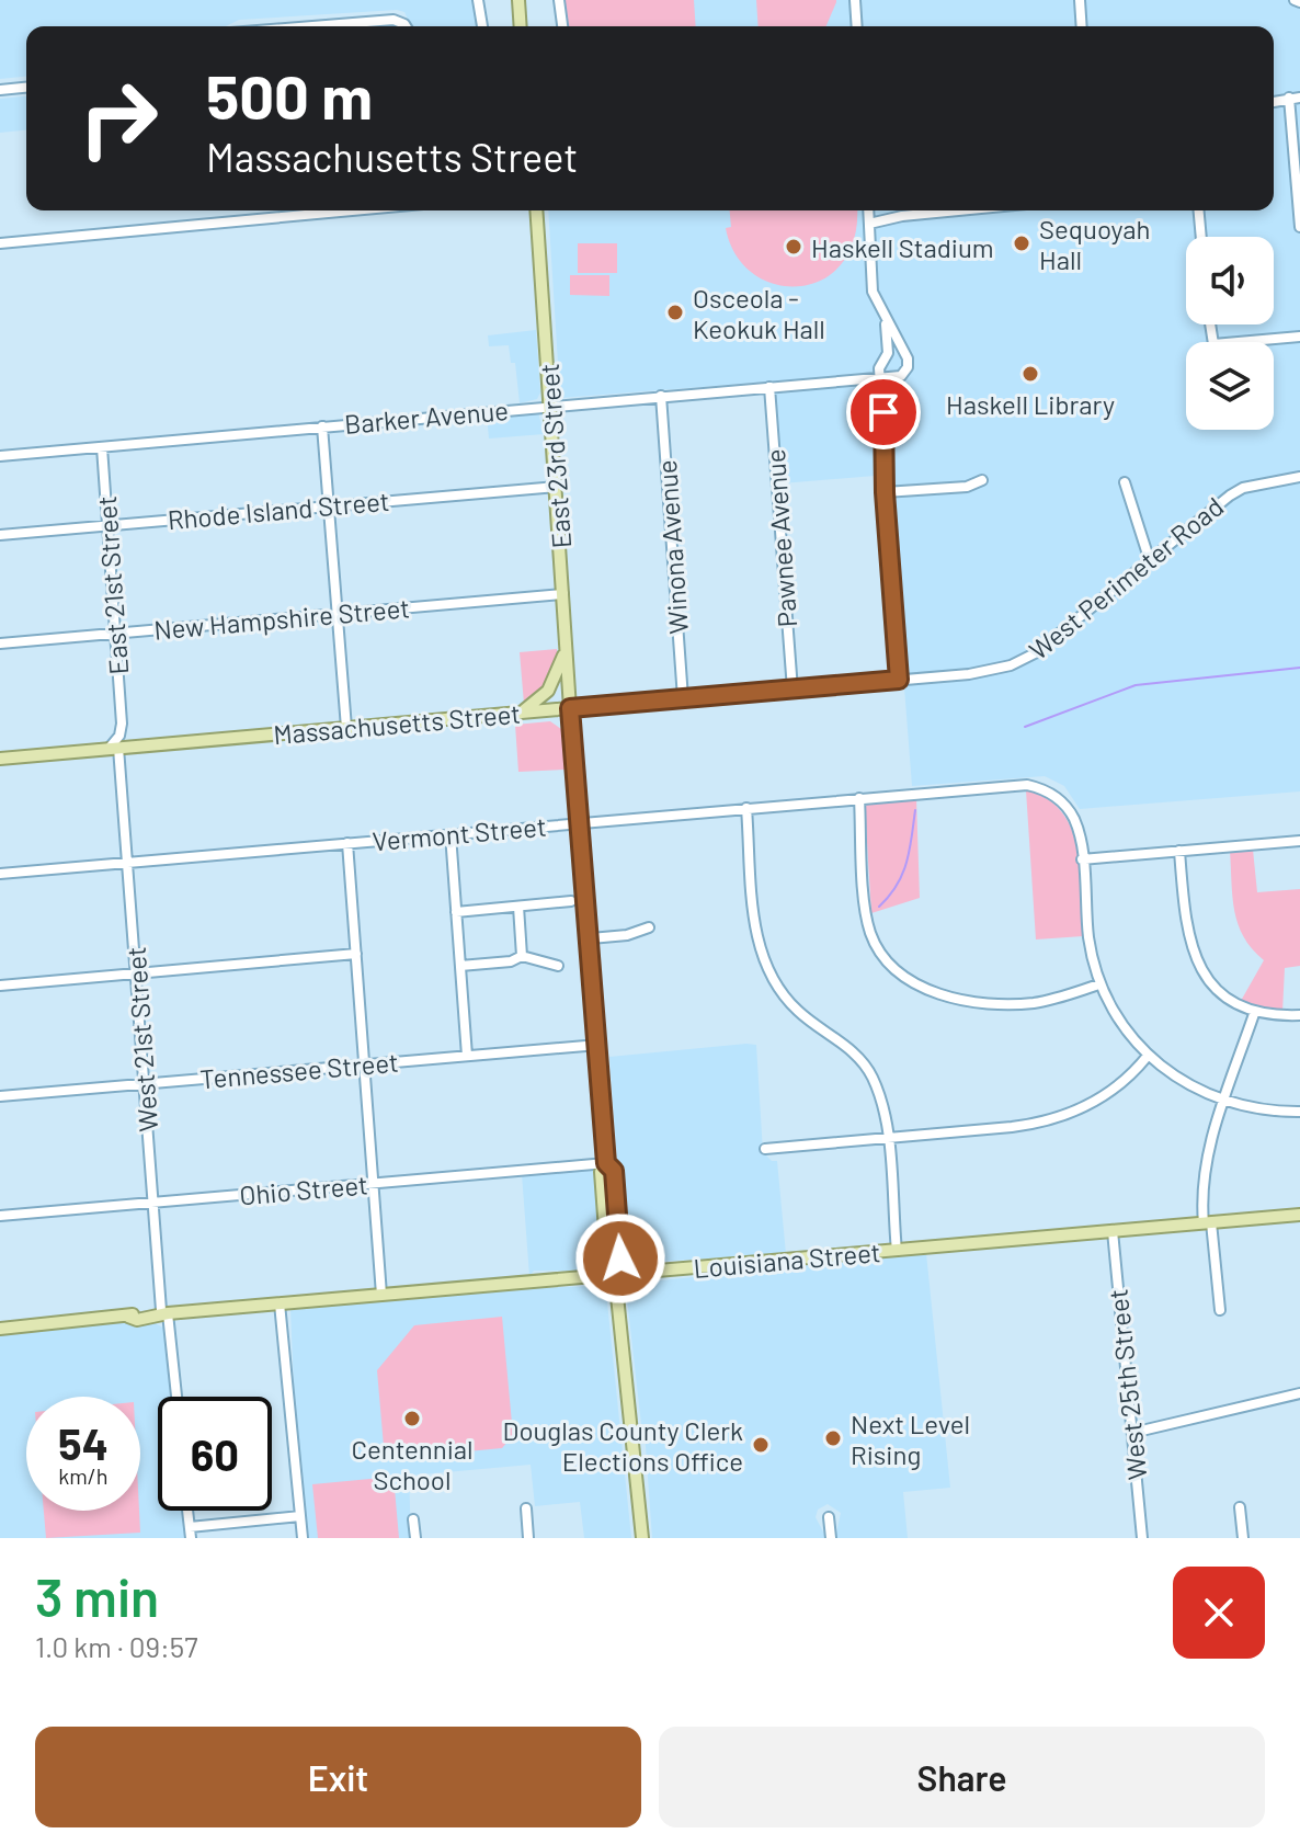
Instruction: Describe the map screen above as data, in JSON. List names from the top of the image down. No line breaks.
{"streets":{"main road":["East 23rd Street","Massachusetts Street","Louisiana Street"],"street":["Barker Avenue","Rhode Island Street","Pawnee Avenue","Winona Avenue","West Perimeter Road","East 21st Street","New Hampshire Street","Vermont Street","West 21st Street","Tennessee Street","Ohio Street","West 25th Street"]},"crossings":[["Barker Avenue","East 23rd Street"],["Barker Avenue","Pawnee Avenue"],["Barker Avenue","Winona Avenue"],["Barker Avenue","East 21st Street"],["East 23rd Street","Rhode Island Street"],["East 23rd Street","New Hampshire Street"],["East 23rd Street","Massachusetts Street"],["East 23rd Street","Vermont Street"],["East 23rd Street","Tennessee Street"],["East 23rd Street","Ohio Street"],["East 23rd Street","Louisiana Street"],["Rhode Island Street","East 21st Street"],["Pawnee Avenue","Massachusetts Street"],["Winona Avenue","Massachusetts Street"],["West Perimeter Road","Massachusetts Street"],["East 21st Street","New Hampshire Street"],["East 21st Street","Massachusetts Street"],["East 21st Street","West 21st Street"],["Massachusetts Street","West 21st Street"],["Vermont Street","West 21st Street"],["West 21st Street","Tennessee Street"],["West 21st Street","Ohio Street"],["West 21st Street","Louisiana Street"],["Louisiana Street","West 25th Street"]],"places":["Sequoyah Hall","Haskell Stadium","Osceola - Keokuk Hall","Haskell Library","Centennial School","Next Level Rising","Douglas County Clerk Elections Office"],"page":{"turn":["500 m","Massachusetts Street"],"speed":"54 km/h","limit":"60","heading":["3 min","1.0 km · 09:57"],"buttons":["Exit","Share"]}}
